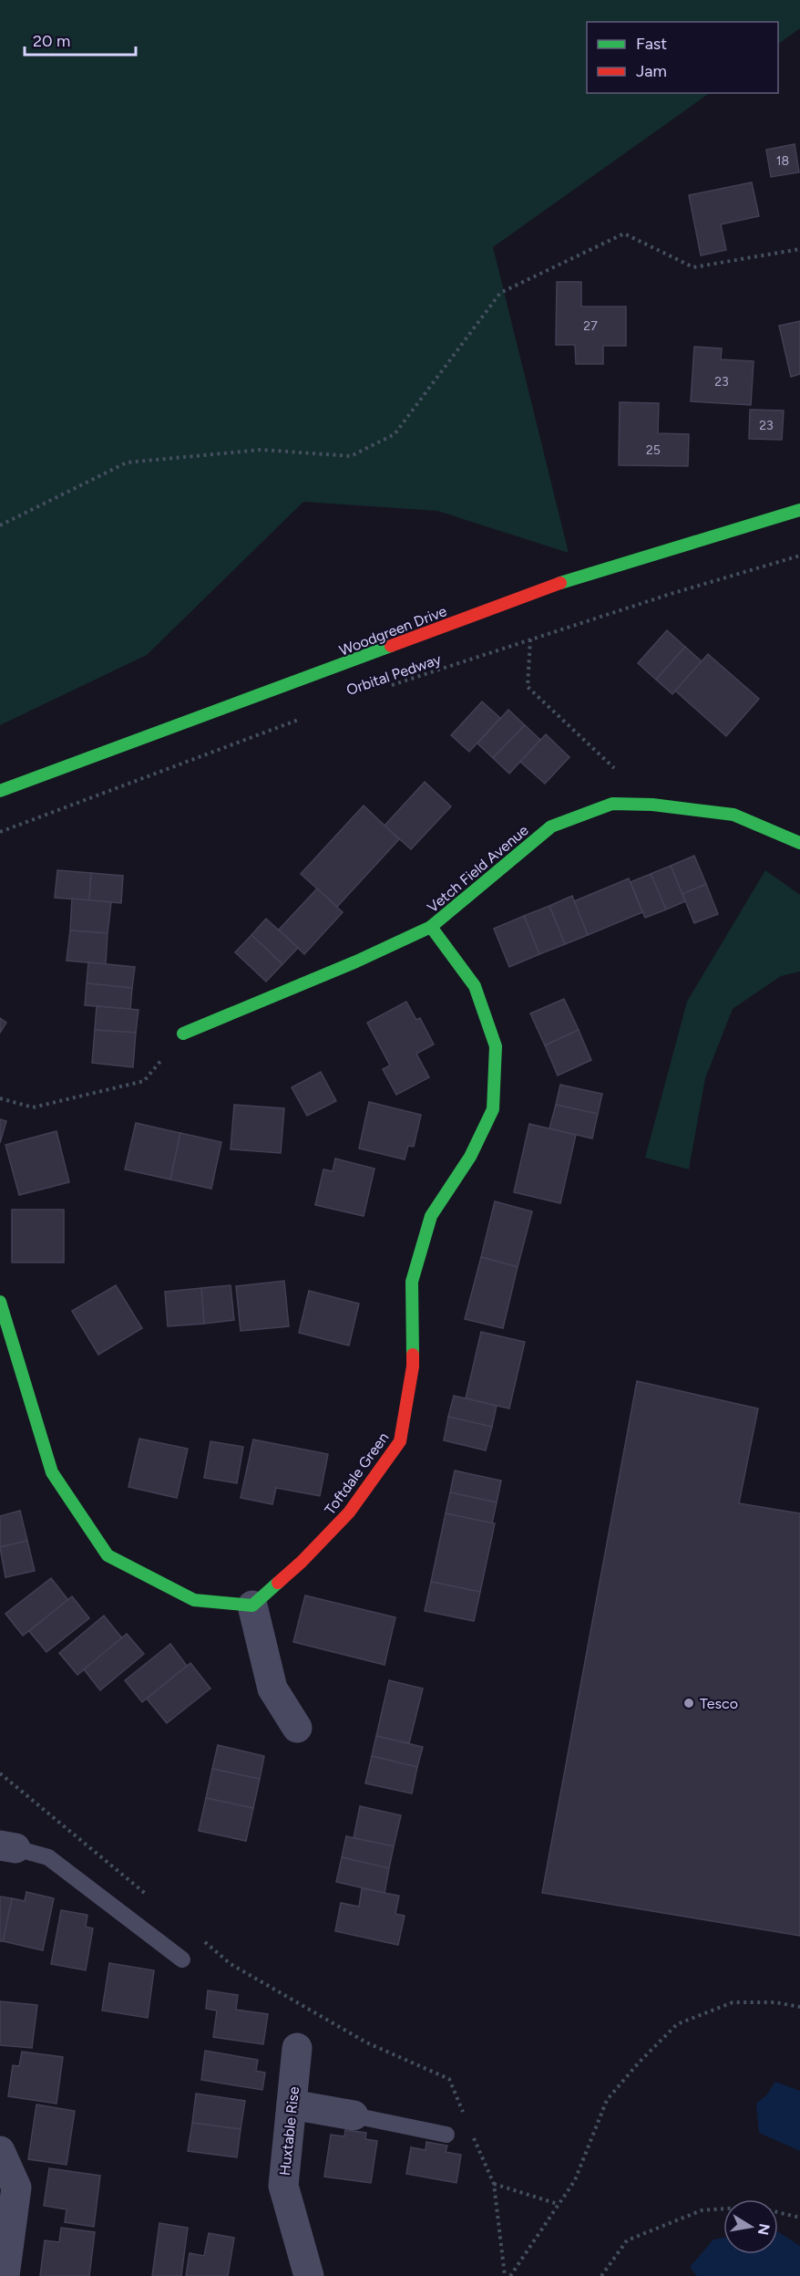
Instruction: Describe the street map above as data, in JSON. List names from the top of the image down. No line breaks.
{"streets":{"street":["Woodgreen Drive","Vetch Field Avenue","Toftdale Green","Huxtable Rise"],"path":["Orbital Pedway"]},"crossings":[["Vetch Field Avenue","Toftdale Green"]],"places":["Tesco"],"house_numbers":["18","27","23","23","25"],"legend":["Fast","Jam"],"scale_bar":"20 m","north":"right"}
